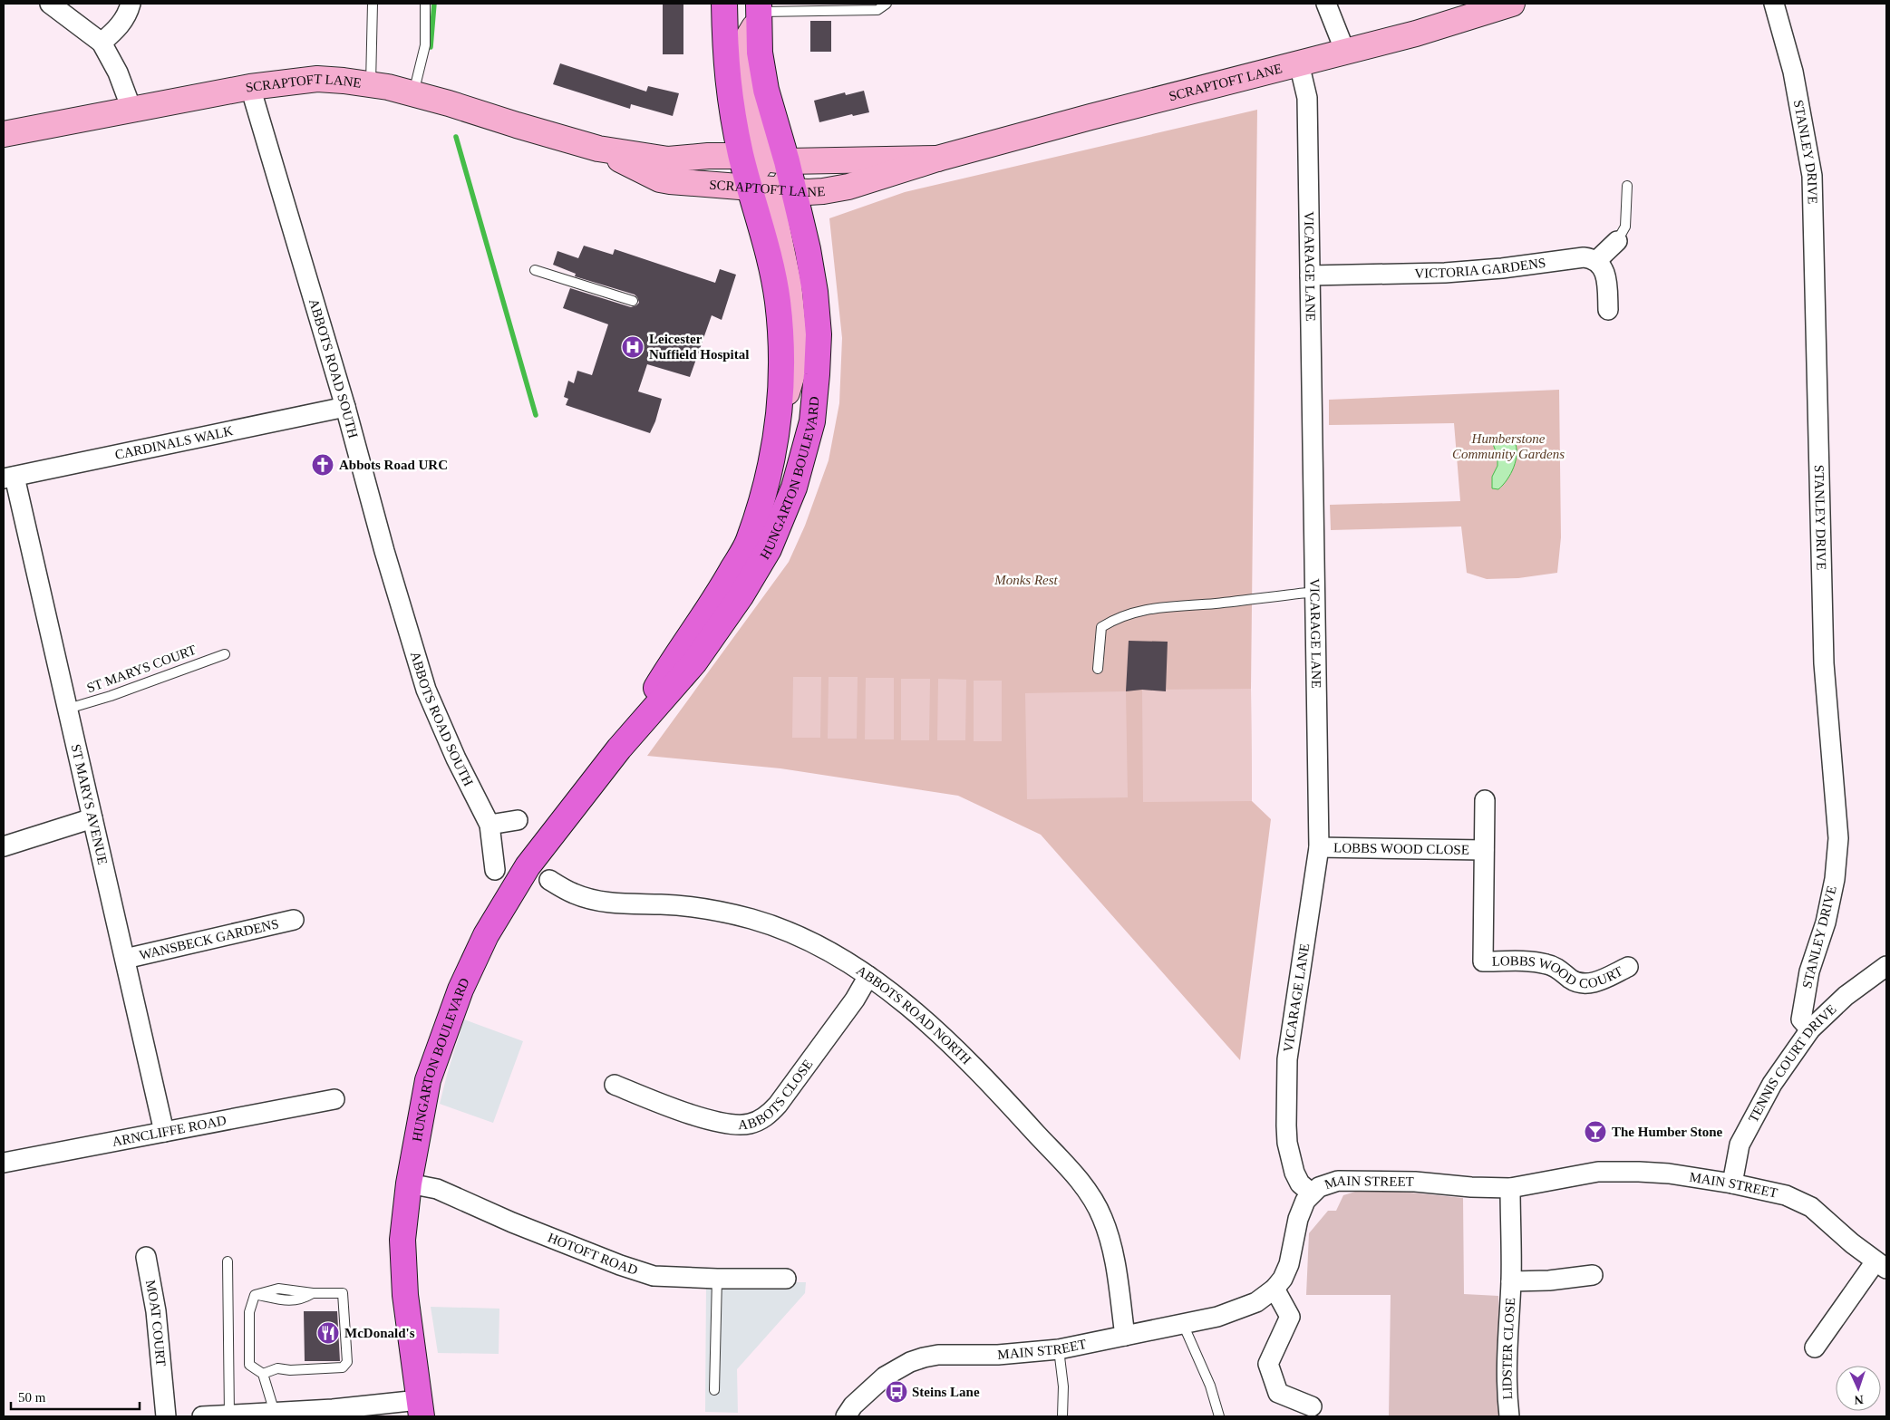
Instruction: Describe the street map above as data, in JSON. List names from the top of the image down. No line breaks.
{"streets":{"highway":["HUNGARTON BOULEVARD"],"street":["SCRAPTOFT LANE","STANLEY DRIVE","VICARAGE LANE","VICTORIA GARDENS","ABBOTS ROAD SOUTH","CARDINALS WALK","ST MARYS AVENUE","LOBBS WOOD CLOSE","WANSBECK GARDENS","LOBBS WOOD COURT","ABBOTS ROAD NORTH","TENNIS COURT DRIVE","ABBOTS CLOSE","ARNCLIFFE ROAD","MAIN STREET","HOTOFT ROAD","MOAT COURT","LIDSTER CLOSE"],"lane":["ST MARYS COURT"]},"crossings":[["SCRAPTOFT LANE","VICARAGE LANE"],["SCRAPTOFT LANE","ABBOTS ROAD SOUTH"],["SCRAPTOFT LANE","HUNGARTON BOULEVARD"],["STANLEY DRIVE","TENNIS COURT DRIVE"],["VICARAGE LANE","VICTORIA GARDENS"],["VICARAGE LANE","LOBBS WOOD CLOSE"],["VICARAGE LANE","MAIN STREET"],["ABBOTS ROAD SOUTH","CARDINALS WALK"],["CARDINALS WALK","ST MARYS AVENUE"],["HUNGARTON BOULEVARD","HOTOFT ROAD"],["ST MARYS COURT","ST MARYS AVENUE"],["ST MARYS AVENUE","WANSBECK GARDENS"],["ST MARYS AVENUE","ARNCLIFFE ROAD"],["LOBBS WOOD CLOSE","LOBBS WOOD COURT"],["ABBOTS ROAD NORTH","ABBOTS CLOSE"],["ABBOTS ROAD NORTH","MAIN STREET"],["TENNIS COURT DRIVE","MAIN STREET"],["MAIN STREET","LIDSTER CLOSE"]],"parks":["Humberstone Community Gardens","Monks Rest"],"places":{"hospital":["Leicester Nuffield Hospital"],"church":["Abbots Road URC"],"bar":["The Humber Stone"],"restaurant":["McDonald's"],"bus stop":["Steins Lane"]},"scale_bar":"50 m","north":"bottom"}
